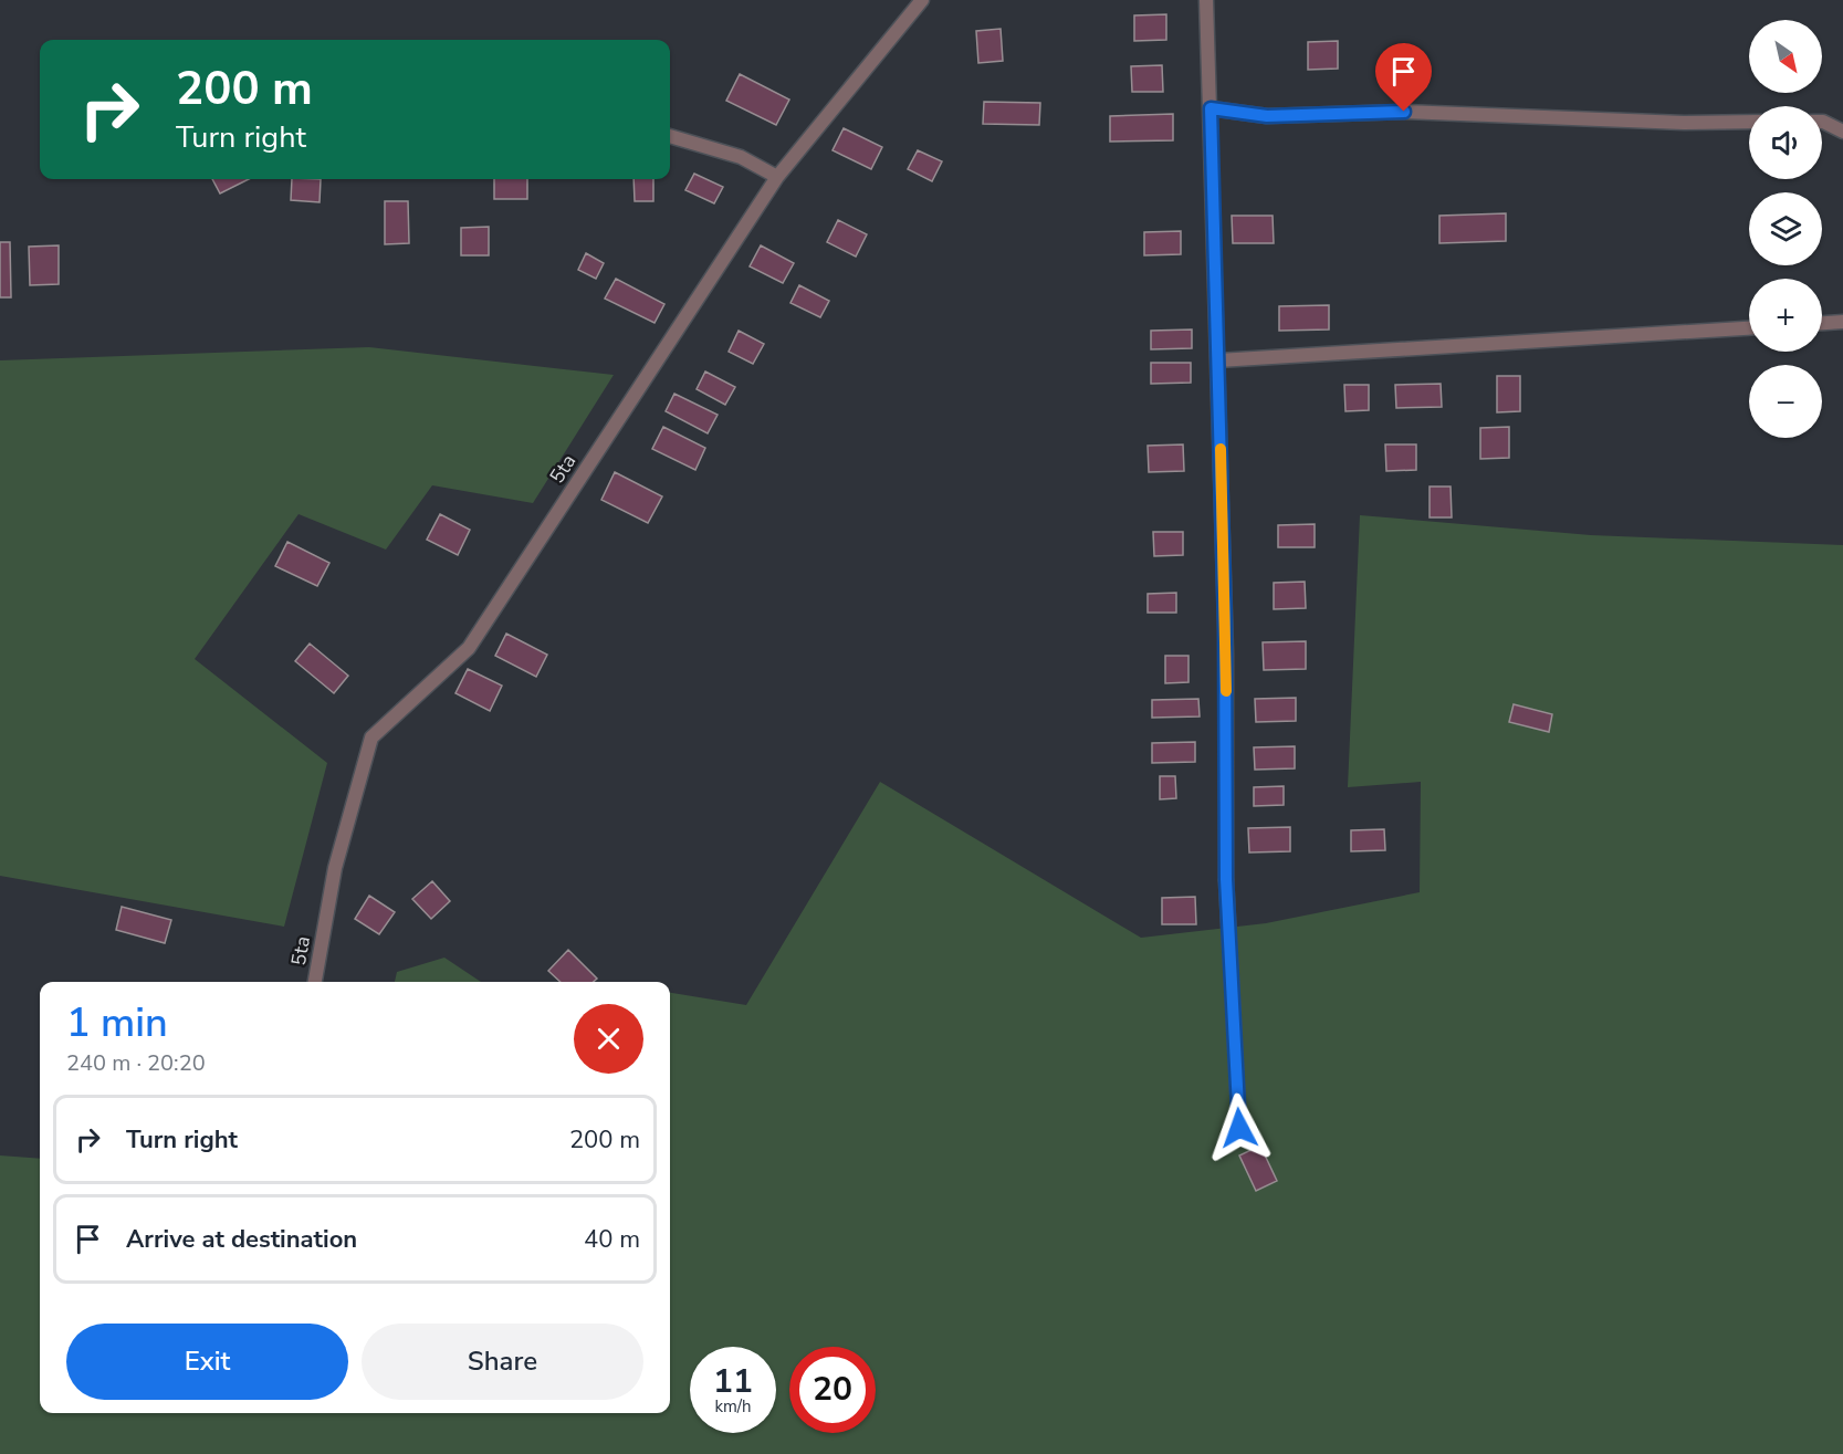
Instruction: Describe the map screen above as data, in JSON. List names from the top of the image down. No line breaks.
{"streets":{"street":["5ta"]},"north":"bottom right","page":{"map_buttons":["+","−"],"turn":["200 m","Turn right"],"heading":["1 min","240 m · 20:20"],"list":[{"name":"Turn right","value":"200 m"},{"name":"Arrive at destination","value":"40 m"}],"buttons":["Exit","Share"],"speed":"11 km/h","limit":"20"}}
